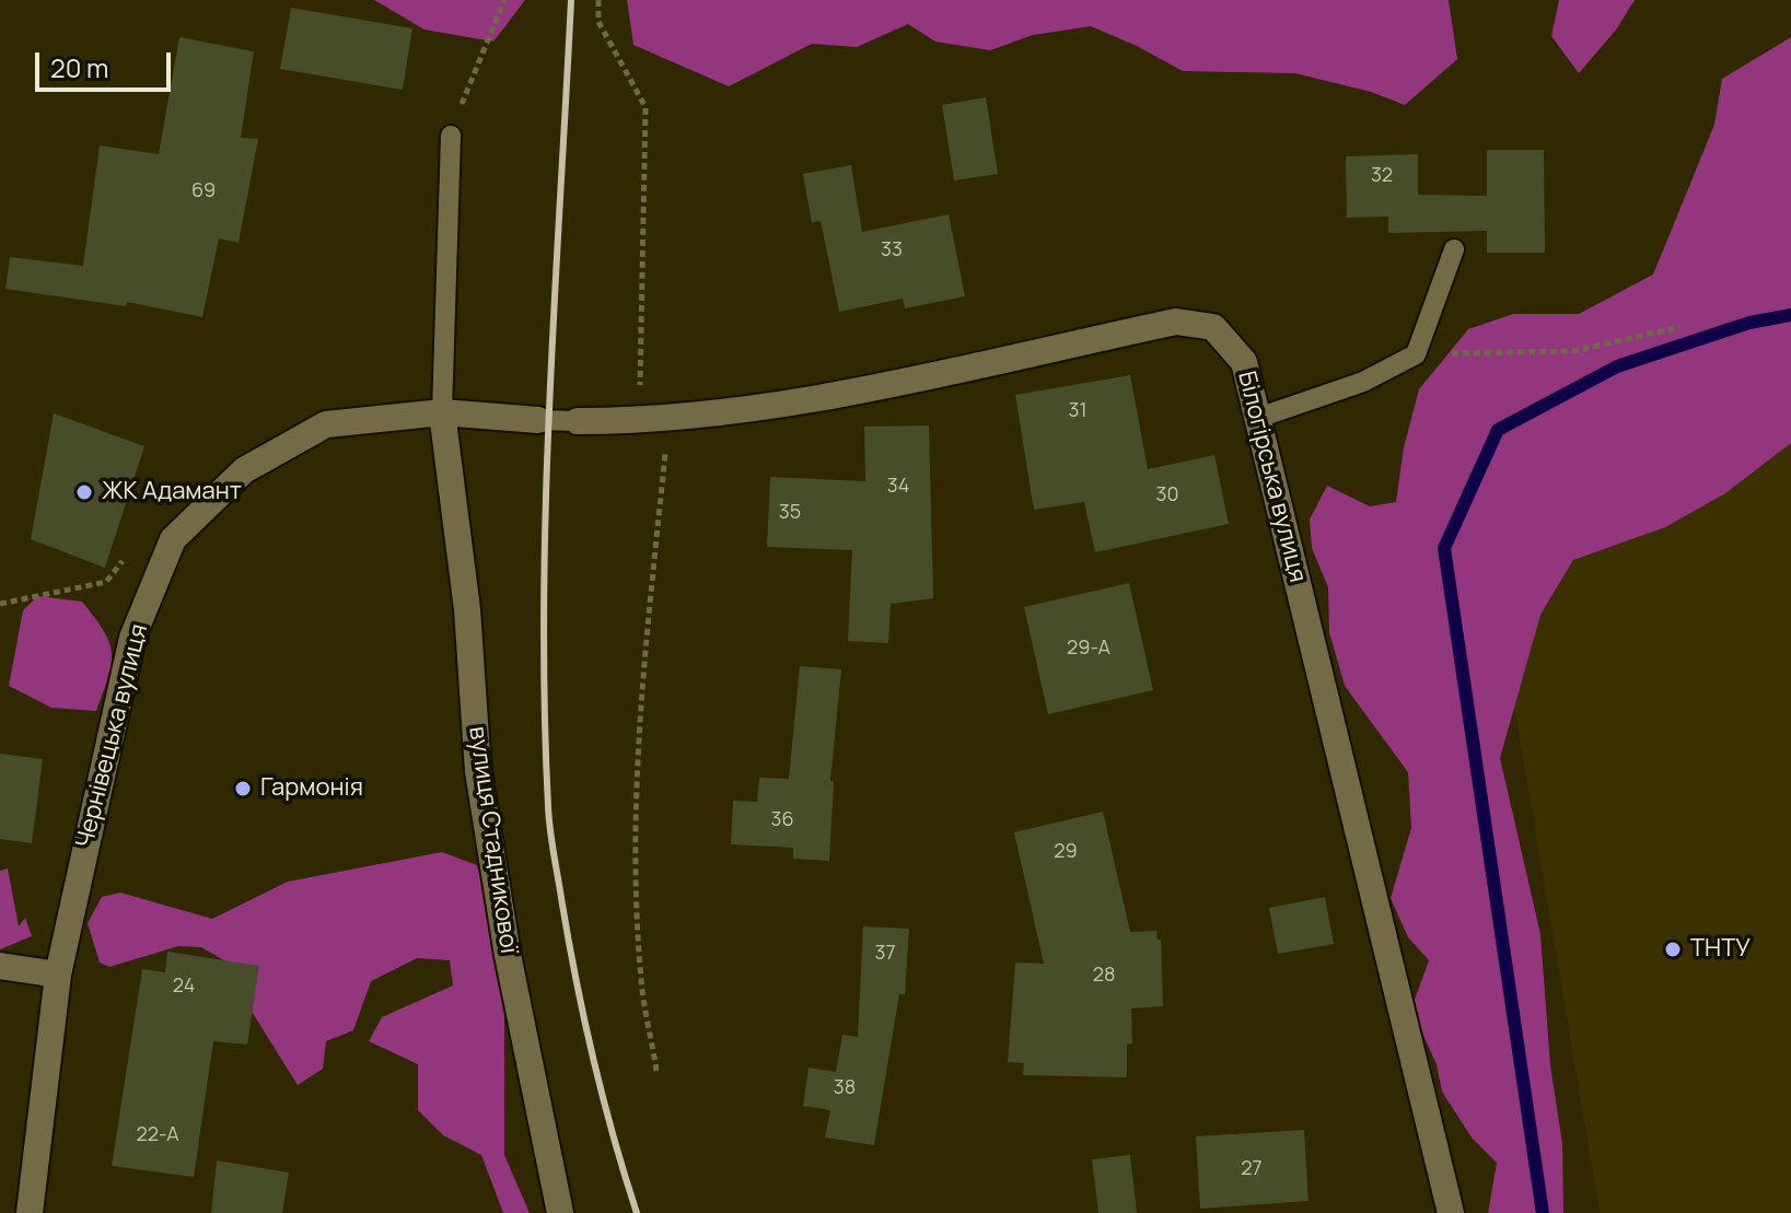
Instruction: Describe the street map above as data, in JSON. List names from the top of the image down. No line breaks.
{"streets":{"street":["Білогірська вулиця","Чернівецька вулиця","вулиця Стадникової"]},"crossings":[["Чернівецька вулиця","вулиця Стадникової"]],"places":["ЖК Адамант","Гармонія","ТНТУ"],"house_numbers":["32","69","33","31","34","30","35","29-А","36","29","37","28","24","38","22-А","27"],"scale_bar":"20 m"}
